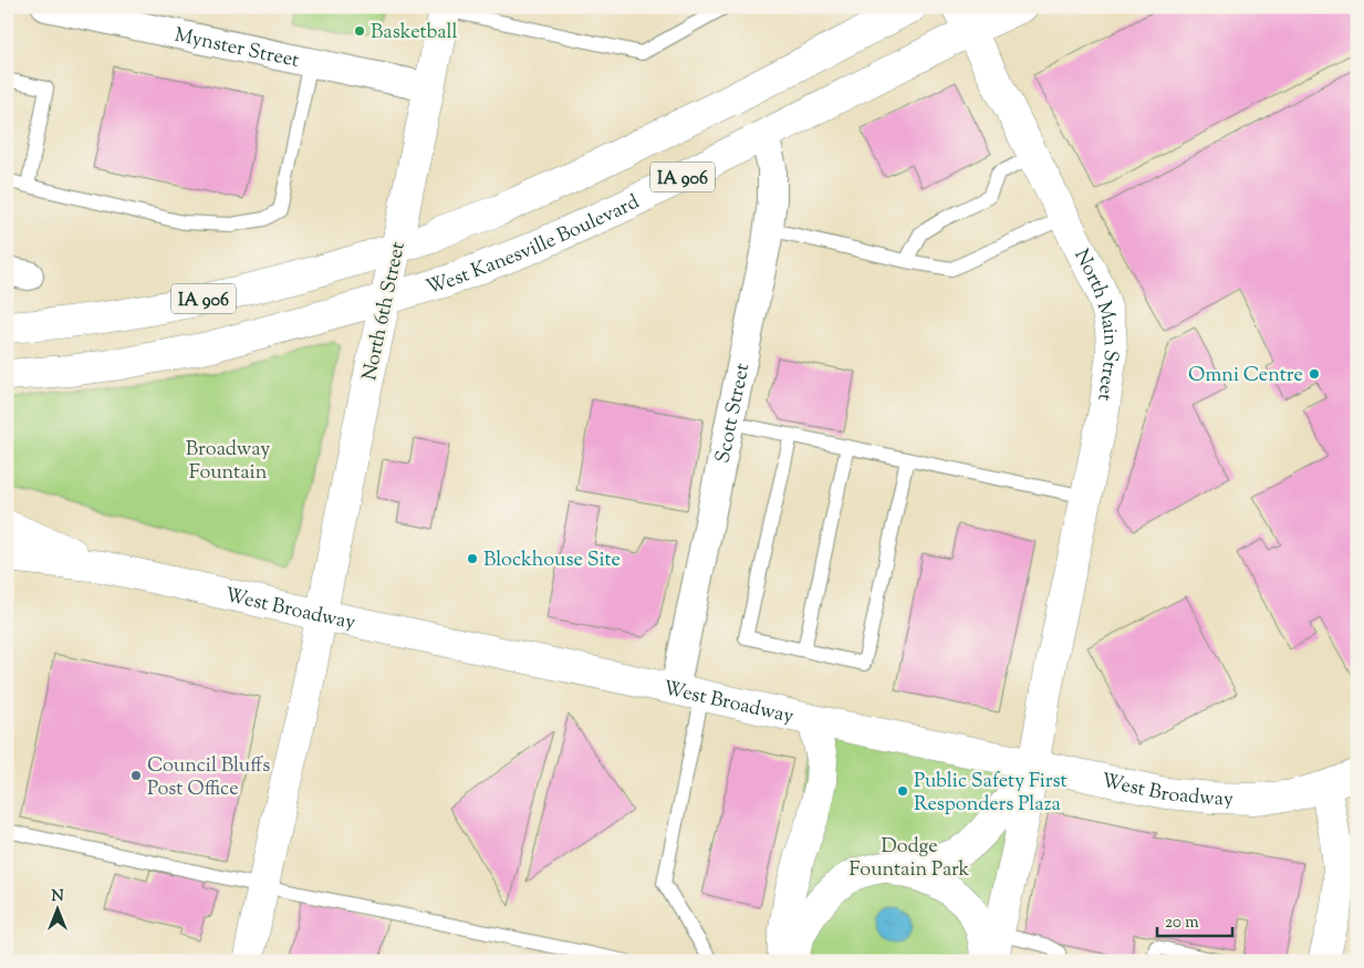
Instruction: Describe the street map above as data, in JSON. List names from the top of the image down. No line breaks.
{"streets":{"main road":["IA 906","West Kanesville Boulevard","North 6th Street","North Main Street","West Broadway"],"street":["Mynster Street","Scott Street"]},"crossings":[["Mynster Street","North 6th Street"],["IA 906","North 6th Street"],["West Kanesville Boulevard","North 6th Street"],["West Kanesville Boulevard","North Main Street"],["West Kanesville Boulevard","Scott Street"],["North 6th Street","West Broadway"],["North Main Street","West Broadway"],["Scott Street","West Broadway"]],"parks":["Broadway Fountain","Dodge Fountain Park"],"places":["Basketball","Omni Centre","Blockhouse Site","Council Bluffs Post Office","Public Safety First Responders Plaza"],"scale_bar":"20 m","north":"top"}
